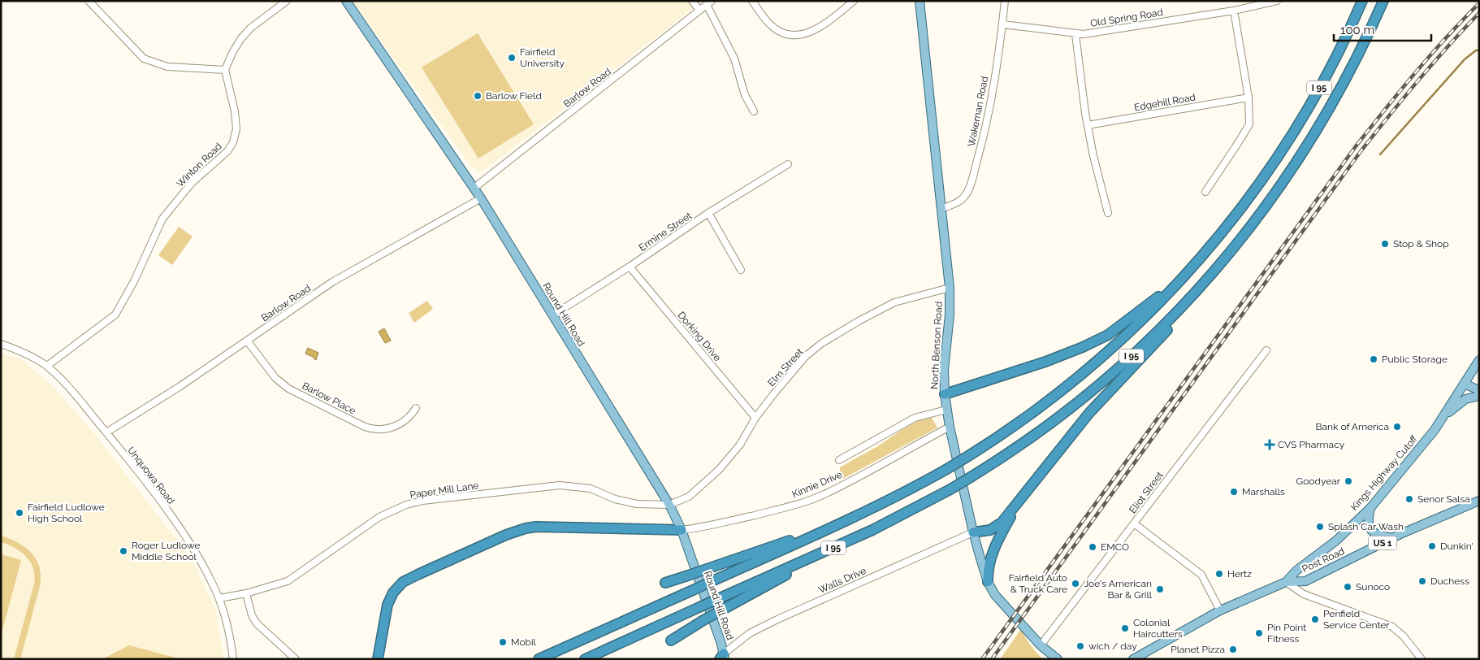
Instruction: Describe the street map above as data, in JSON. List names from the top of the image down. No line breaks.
{"streets":{"highway":["I 95"],"main road":["Round Hill Road","North Benson Road","Kings Highway Cutoff","US 1","Post Road"],"street":["Old Spring Road","Barlow Road","Edgehill Road","Wakeman Road","Winton Road","Ermine Street","Dorking Drive","Elm Street","Barlow Place","Unquowa Road","Kinnie Drive","Paper Mill Lane","Eliot Street","Walls Drive"]},"crossings":[["Old Spring Road","Wakeman Road"],["Barlow Road","Round Hill Road"],["Barlow Road","Barlow Place"],["Barlow Road","Unquowa Road"],["Wakeman Road","North Benson Road"],["Winton Road","Unquowa Road"],["Ermine Street","Round Hill Road"],["Ermine Street","Dorking Drive"],["Round Hill Road","Elm Street"],["Round Hill Road","Kinnie Drive"],["Round Hill Road","Paper Mill Lane"],["Round Hill Road","Walls Drive"],["Dorking Drive","Elm Street"],["North Benson Road","Elm Street"],["North Benson Road","Kinnie Drive"],["North Benson Road","Eliot Street"],["North Benson Road","Walls Drive"],["Elm Street","Paper Mill Lane"],["Kings Highway Cutoff","Post Road"],["Unquowa Road","Paper Mill Lane"]],"places":{"other":["Fairfield University","Barlow Field","Stop & Shop","Public Storage","Bank of America","Goodyear","Marshalls","Senor Salsa","Fairfield Ludlowe High School","Splash Car Wash","Dunkin'","EMCO","Roger Ludlowe Middle School","Hertz","Duchess","Fairfield Auto & Truck Care","Sunoco","Joe's American Bar & Grill","Penfield Service Center","Colonial Haircutters","Pin Point Fitness","Mobil","wich / day","Planet Pizza"],"health":["CVS Pharmacy"]},"scale_bar":"100 m"}
